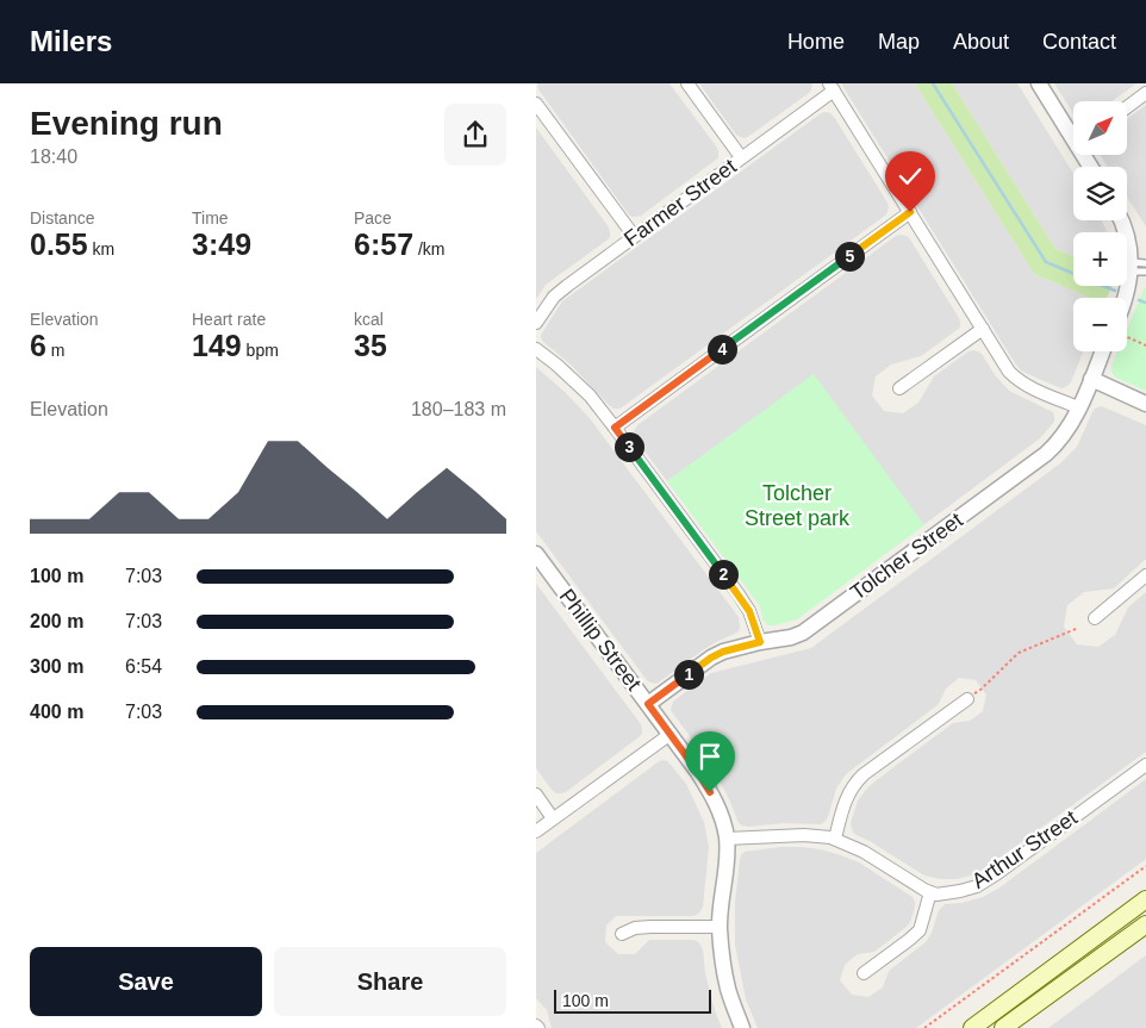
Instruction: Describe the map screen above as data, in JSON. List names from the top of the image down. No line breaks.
{"streets":{"street":["Farmer Street","Tolcher Street","Phillip Street","Arthur Street"]},"crossings":[["Tolcher Street","Phillip Street"]],"parks":["Tolcher Street park"],"scale_bar":"100 m","north":"top right","page":{"header":"Milers","nav":["Home","Map","About","Contact"],"heading":["Evening run","18:40"],"map_buttons":["+","−"],"stats":[["Distance","0.55 km"],["Time","3:49"],["Pace","6:57 /km"],["Elevation","6 m"],["Heart rate","149 bpm"],["kcal","35"]],"pins":["5","4","3","2","1"],"chart":["Elevation","180–183 m"],"list":[{"name":"100 m","note":"7:03"},{"name":"200 m","note":"7:03"},{"name":"300 m","note":"6:54"},{"name":"400 m","note":"7:03"}],"buttons":["Save","Share"],"scale":"100 m"}}
